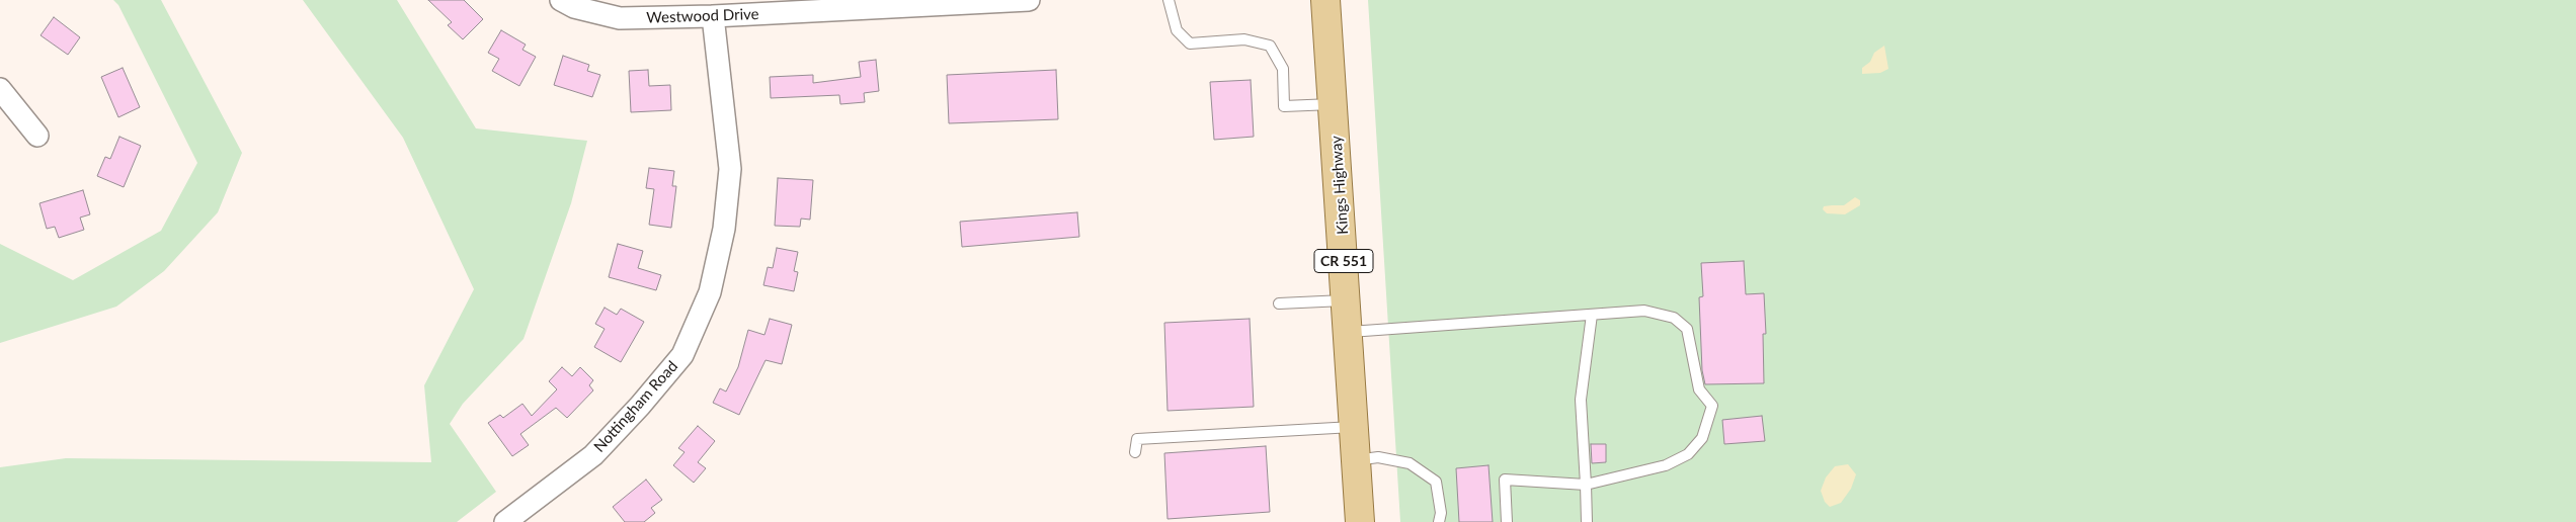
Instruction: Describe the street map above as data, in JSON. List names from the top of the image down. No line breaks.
{"streets":{"main road":["Kings Highway","CR 551"],"street":["Westwood Drive","Nottingham Road"]},"crossings":[["Westwood Drive","Nottingham Road"]]}
